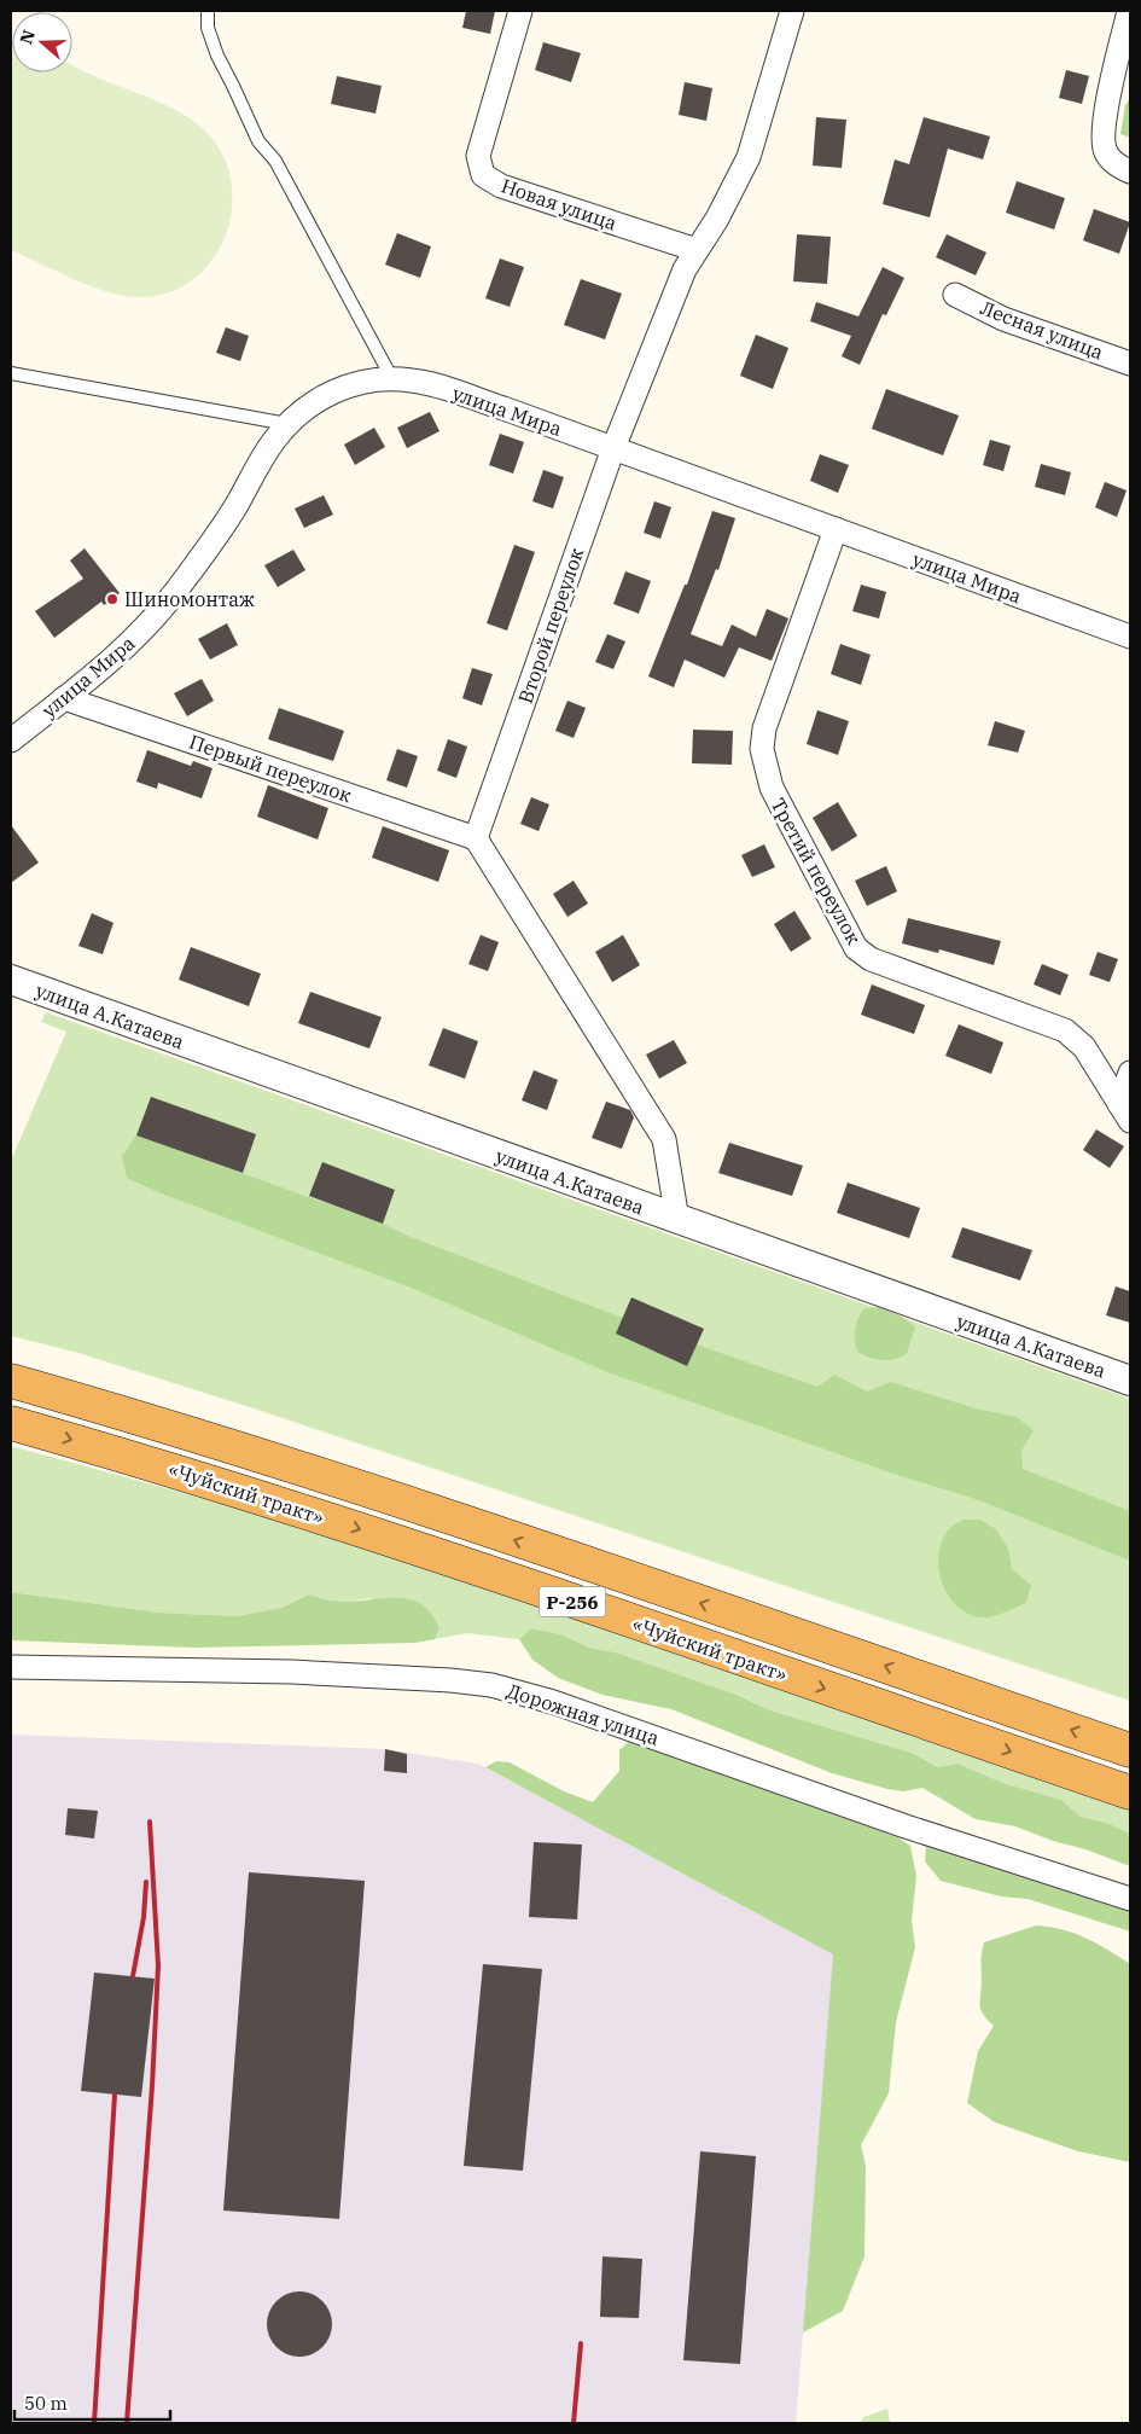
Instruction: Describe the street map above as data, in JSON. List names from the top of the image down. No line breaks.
{"streets":{"highway":["«Чуйский тракт»","Р-256"],"street":["Новая улица","Лесная улица","улица Мира","Второй переулок","Первый переулок","Третий переулок","улица А.Катаева","Дорожная улица"]},"crossings":[["Новая улица","Второй переулок"],["улица Мира","Второй переулок"],["улица Мира","Первый переулок"],["улица Мира","Третий переулок"],["Второй переулок","Первый переулок"]],"places":["Шиномонтаж"],"scale_bar":"50 m","north":"left"}
